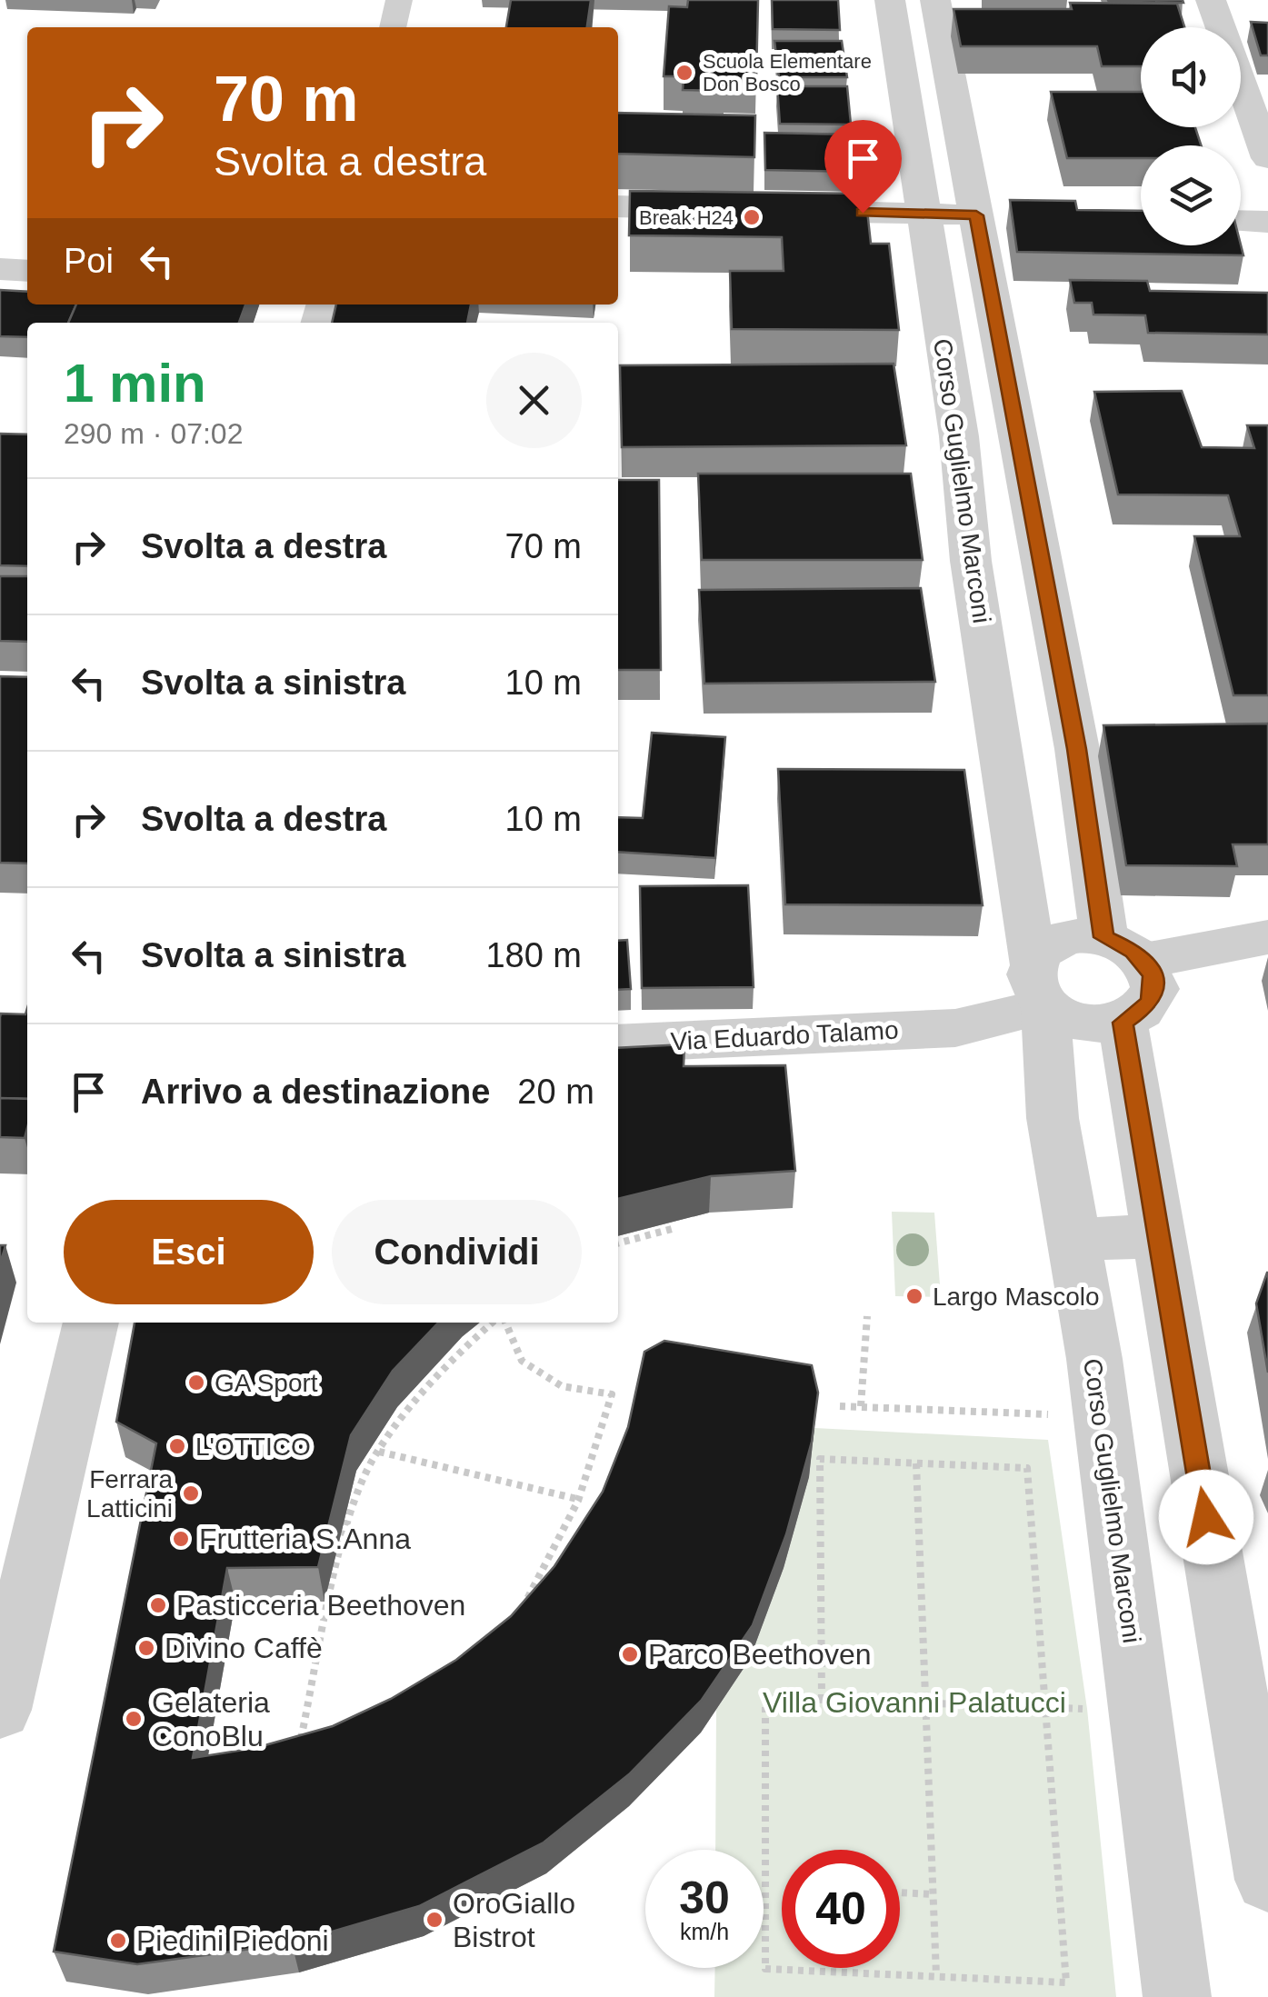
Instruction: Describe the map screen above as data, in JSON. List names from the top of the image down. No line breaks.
{"streets":{"street":["Corso Guglielmo Marconi","Via Eduardo Talamo"]},"crossings":[["Corso Guglielmo Marconi","Via Eduardo Talamo"]],"parks":["Villa Giovanni Palatucci"],"places":["Scuola Elementare Don Bosco","Break H24","Largo Mascolo","GA Sport","L'OTTICO","Ferrara Latticini","Frutteria S.Anna","Pasticceria Beethoven","Divino Caffè","Parco Beethoven","Gelateria ConoBlu","OroGiallo Bistrot","Piedini Piedoni"],"page":{"turn":["70 m","Svolta a destra"],"then":"Poi","heading":["1 min","290 m · 07:02"],"list":[{"name":"Svolta a destra","value":"70 m"},{"name":"Svolta a sinistra","value":"10 m"},{"name":"Svolta a destra","value":"10 m"},{"name":"Svolta a sinistra","value":"180 m"},{"name":"Arrivo a destinazione","value":"20 m"}],"buttons":["Esci","Condividi"],"speed":"30 km/h","limit":"40"}}
